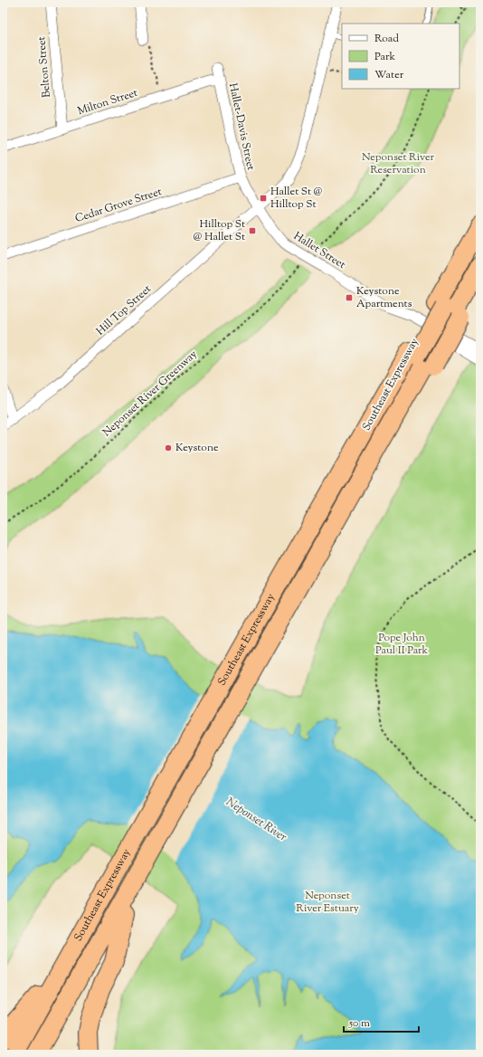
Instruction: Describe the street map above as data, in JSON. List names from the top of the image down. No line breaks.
{"streets":{"highway":["Southeast Expressway"],"street":["Belton Street","Milton Street","Hallet-Davis Street","Cedar Grove Street","Hallet Street","Hill Top Street"],"path":["Neponset River Greenway"]},"crossings":[["Belton Street","Milton Street"],["Milton Street","Hallet-Davis Street"],["Hallet-Davis Street","Cedar Grove Street"],["Hallet-Davis Street","Hallet Street"],["Hallet-Davis Street","Hill Top Street"],["Hallet Street","Hill Top Street"]],"water":["Neponset River"],"parks":["Neponset River Reservation","Pope John Paul II Park","Neponset River Estuary"],"places":{"transit":["Hallet St @ Hilltop St","Hilltop St @ Hallet St","Keystone Apartments"],"other":["Keystone"]},"legend":["Road","Park","Water"],"scale_bar":"50 m"}
